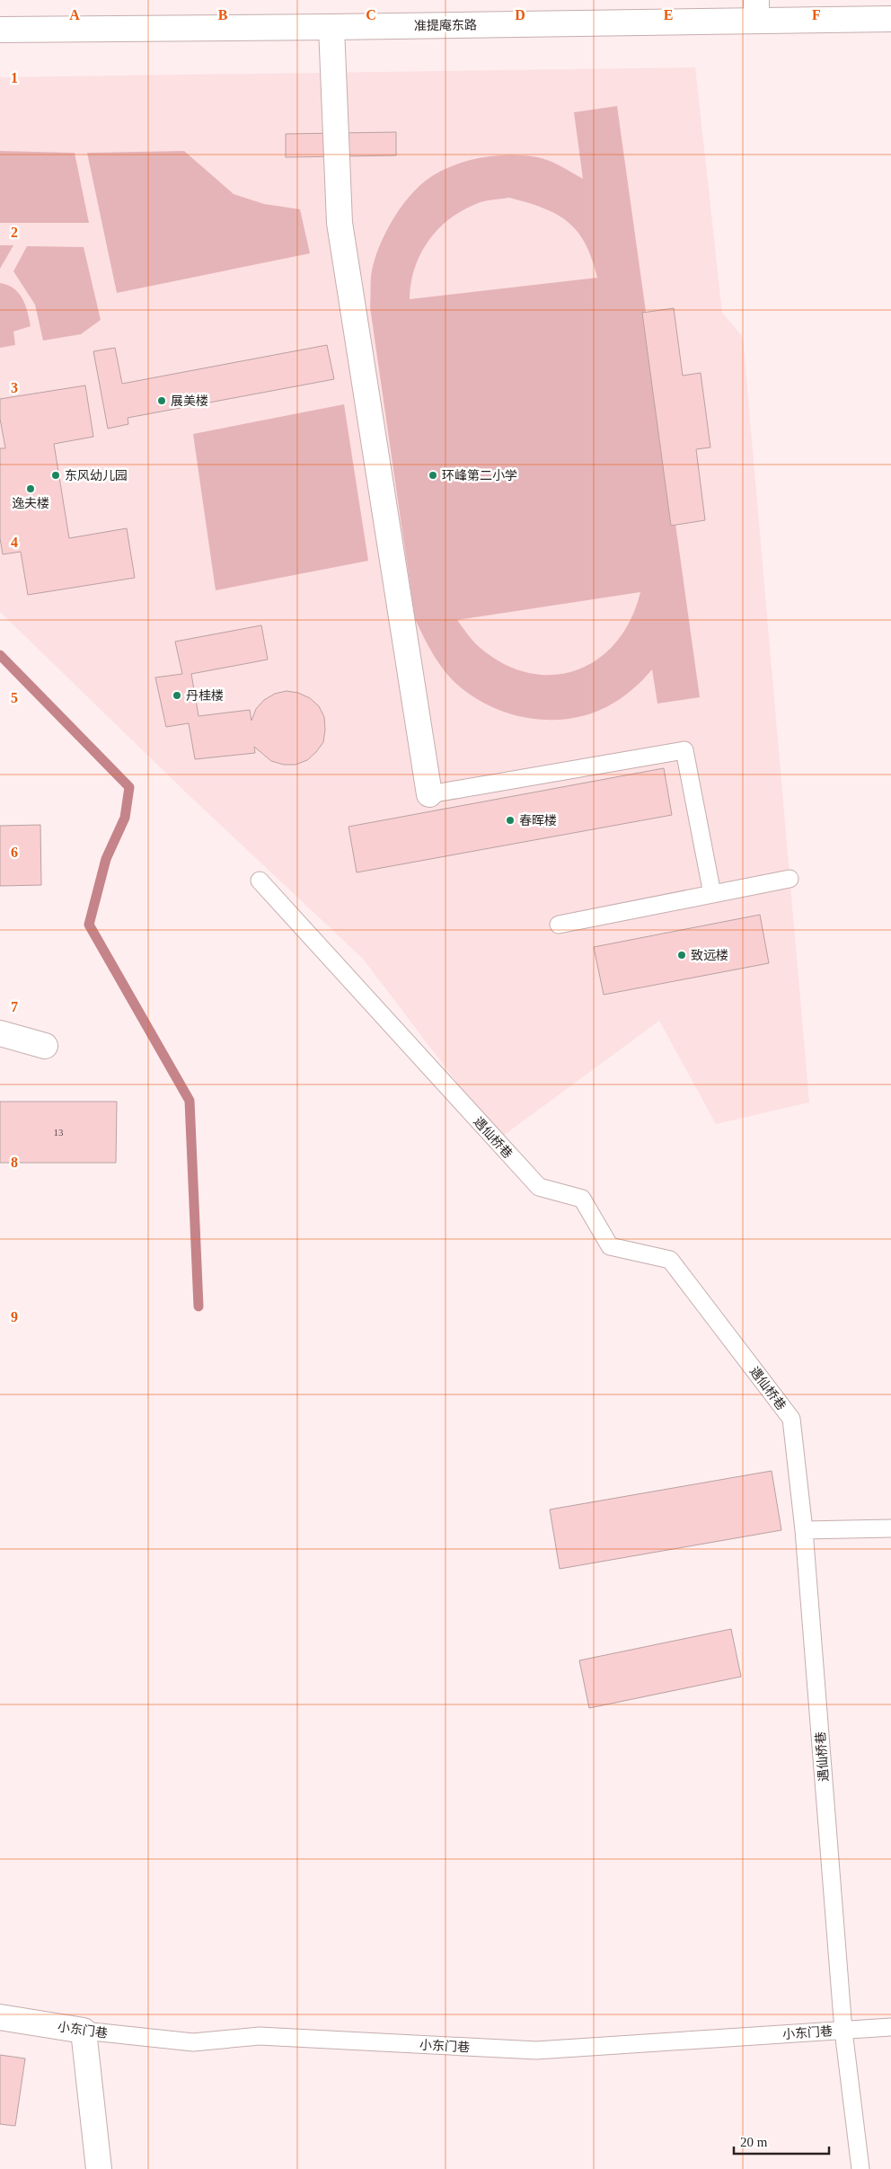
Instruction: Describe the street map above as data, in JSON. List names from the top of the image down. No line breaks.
{"streets":{"street":["准提庵东路","小东门巷"],"lane":["遇仙桥巷"]},"crossings":[["遇仙桥巷","小东门巷"]],"places":["展美楼","东风幼儿园","环峰第二小学","逸夫楼","丹桂楼","春晖楼","致远楼"],"house_numbers":["13"],"scale_bar":"20 m","grid":{"columns":["A","B","C","D","E","F"],"rows":["1","2","3","4","5","6","7","8","9"]}}
